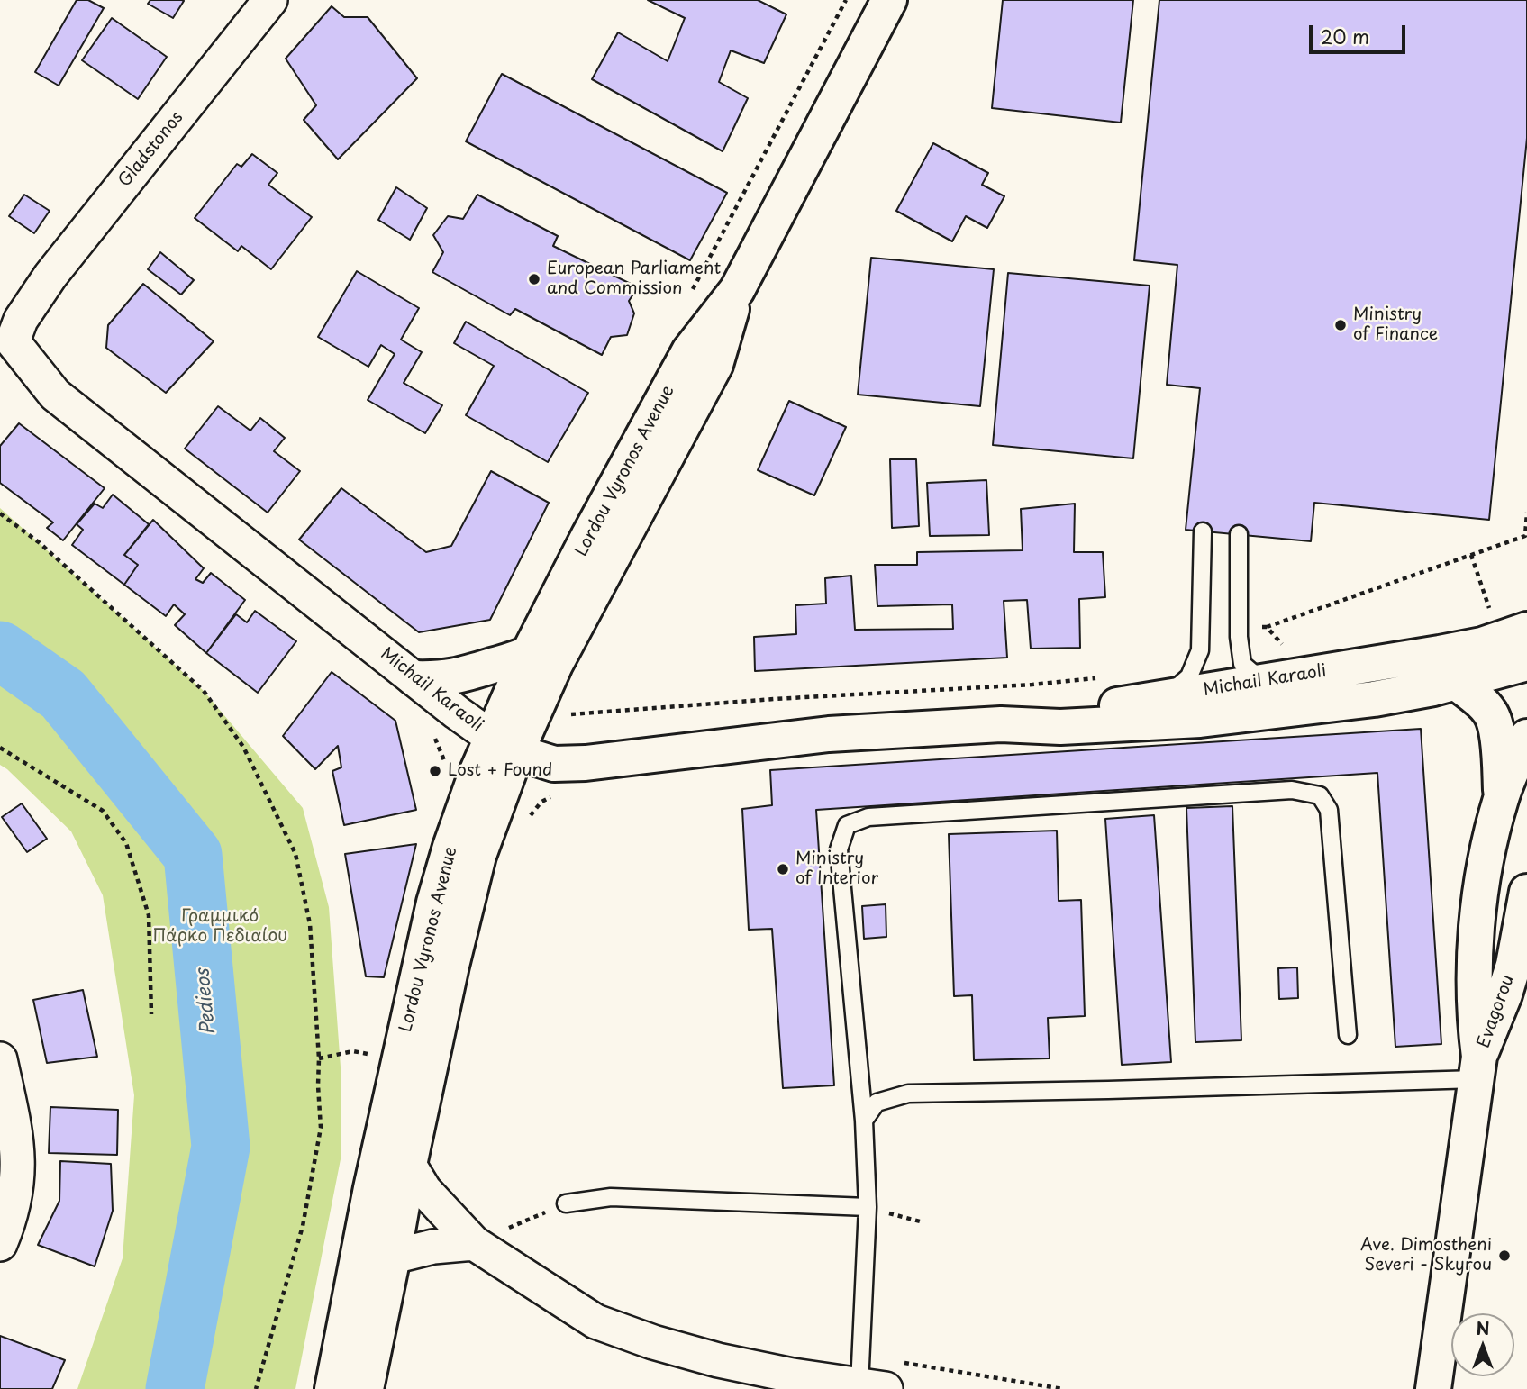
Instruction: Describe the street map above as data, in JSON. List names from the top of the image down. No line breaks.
{"streets":{"main road":["Lordou Vyronos Avenue","Michail Karaoli","Evagorou"],"street":["Gladstonos"]},"crossings":[["Gladstonos","Michail Karaoli"],["Lordou Vyronos Avenue","Michail Karaoli"]],"water":["Pedieos"],"parks":["Γραμμικό Πάρκο Πεδιαίου"],"places":["European Parliament and Commission","Ministry of Finance","Lost + Found","Ministry of Interior","Ave. Dimostheni Severi - Skyrou"],"scale_bar":"20 m","north":"top"}
